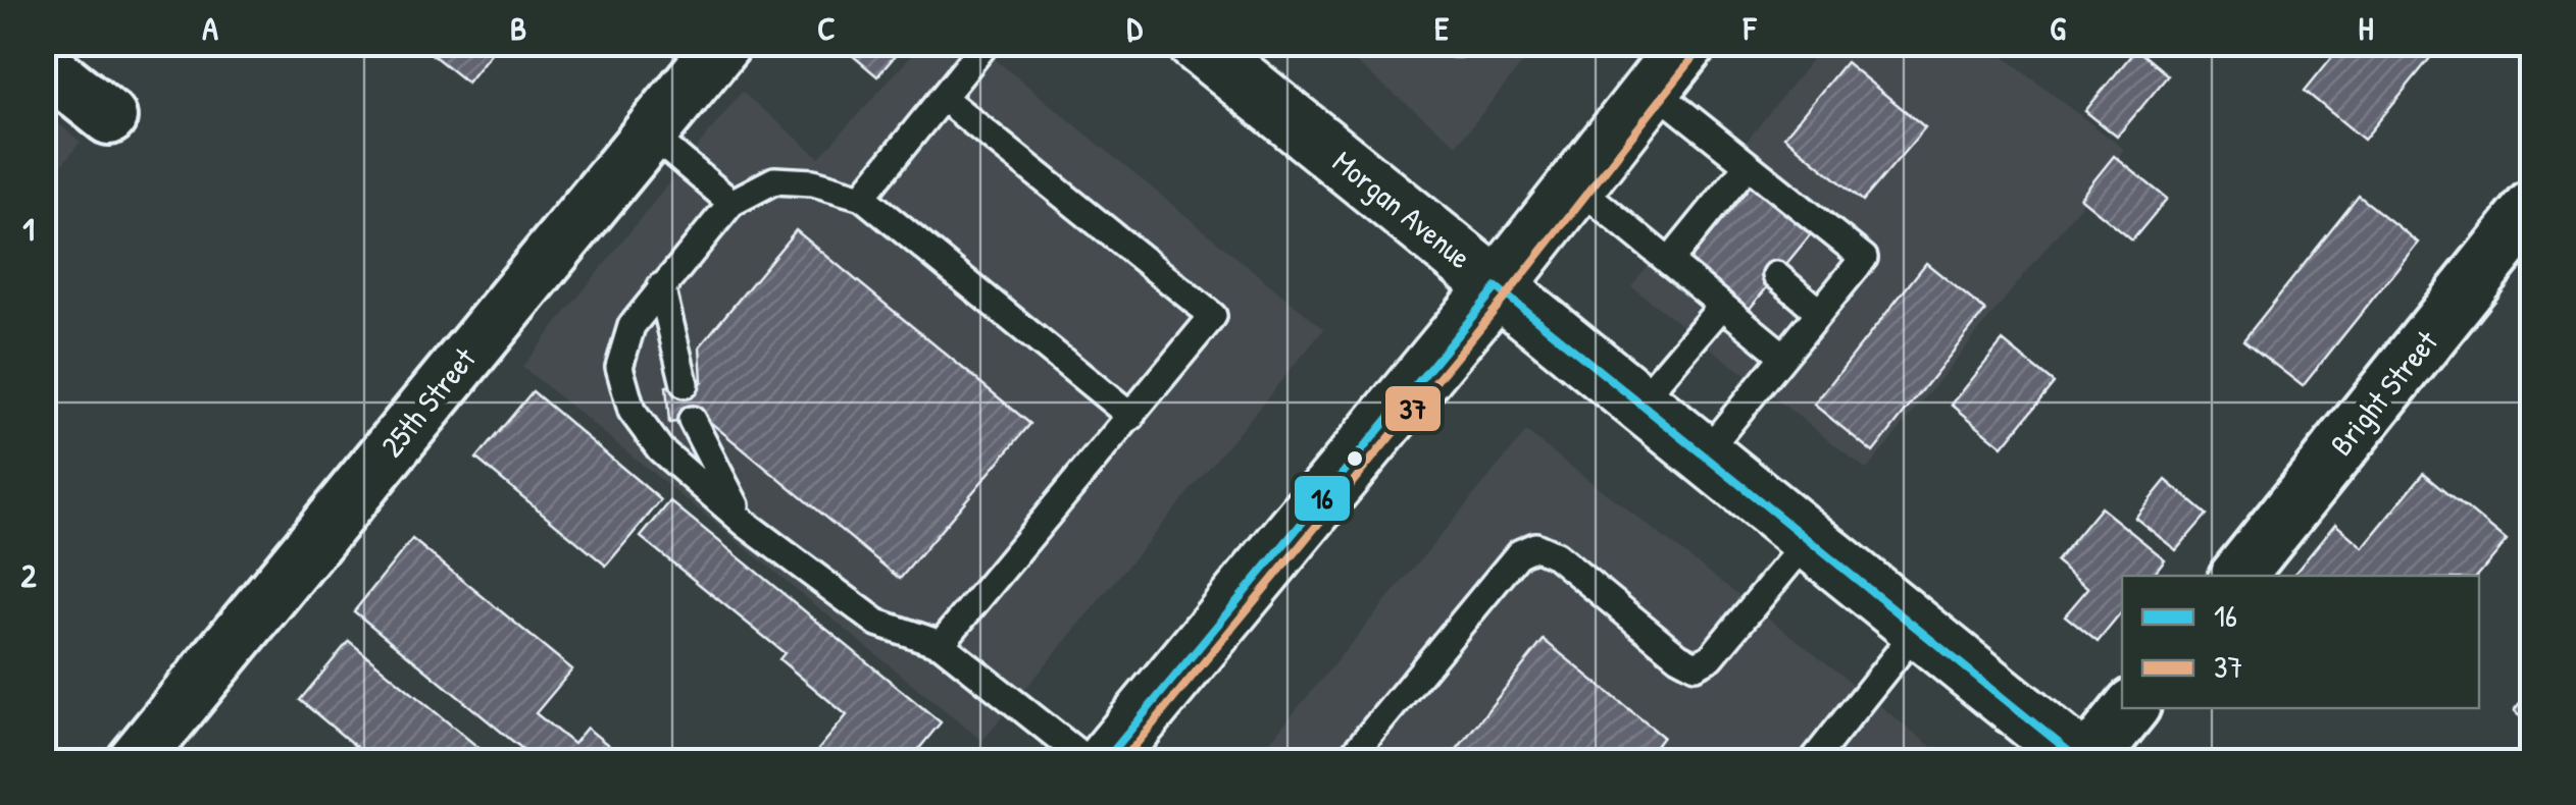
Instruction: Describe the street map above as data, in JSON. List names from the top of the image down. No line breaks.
{"streets":{"main road":["Morgan Avenue"],"street":["Bright Street","25th Street"]},"lines":["transit line 37","transit line 16"],"legend":["16","37"],"grid":{"columns":["A","B","C","D","E","F","G","H"],"rows":["1","2"]}}
